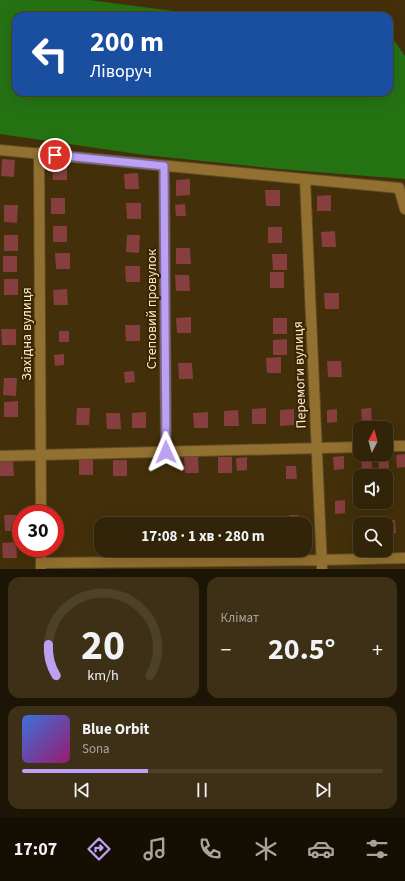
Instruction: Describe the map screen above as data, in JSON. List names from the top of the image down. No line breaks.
{"streets":{"street":["Степовий провулок","Західна вулиця","Перемоги вулиця"]},"north":"top","page":{"turn":["200 m","Ліворуч"],"limit":"30","trip":"17:08 · 1 хв · 280 m","tile":"Клімат","heat":["−","20.5°","+"],"song":["Blue Orbit","Sona"],"tabs":"17:07","gauge":["20","km/h"]}}
